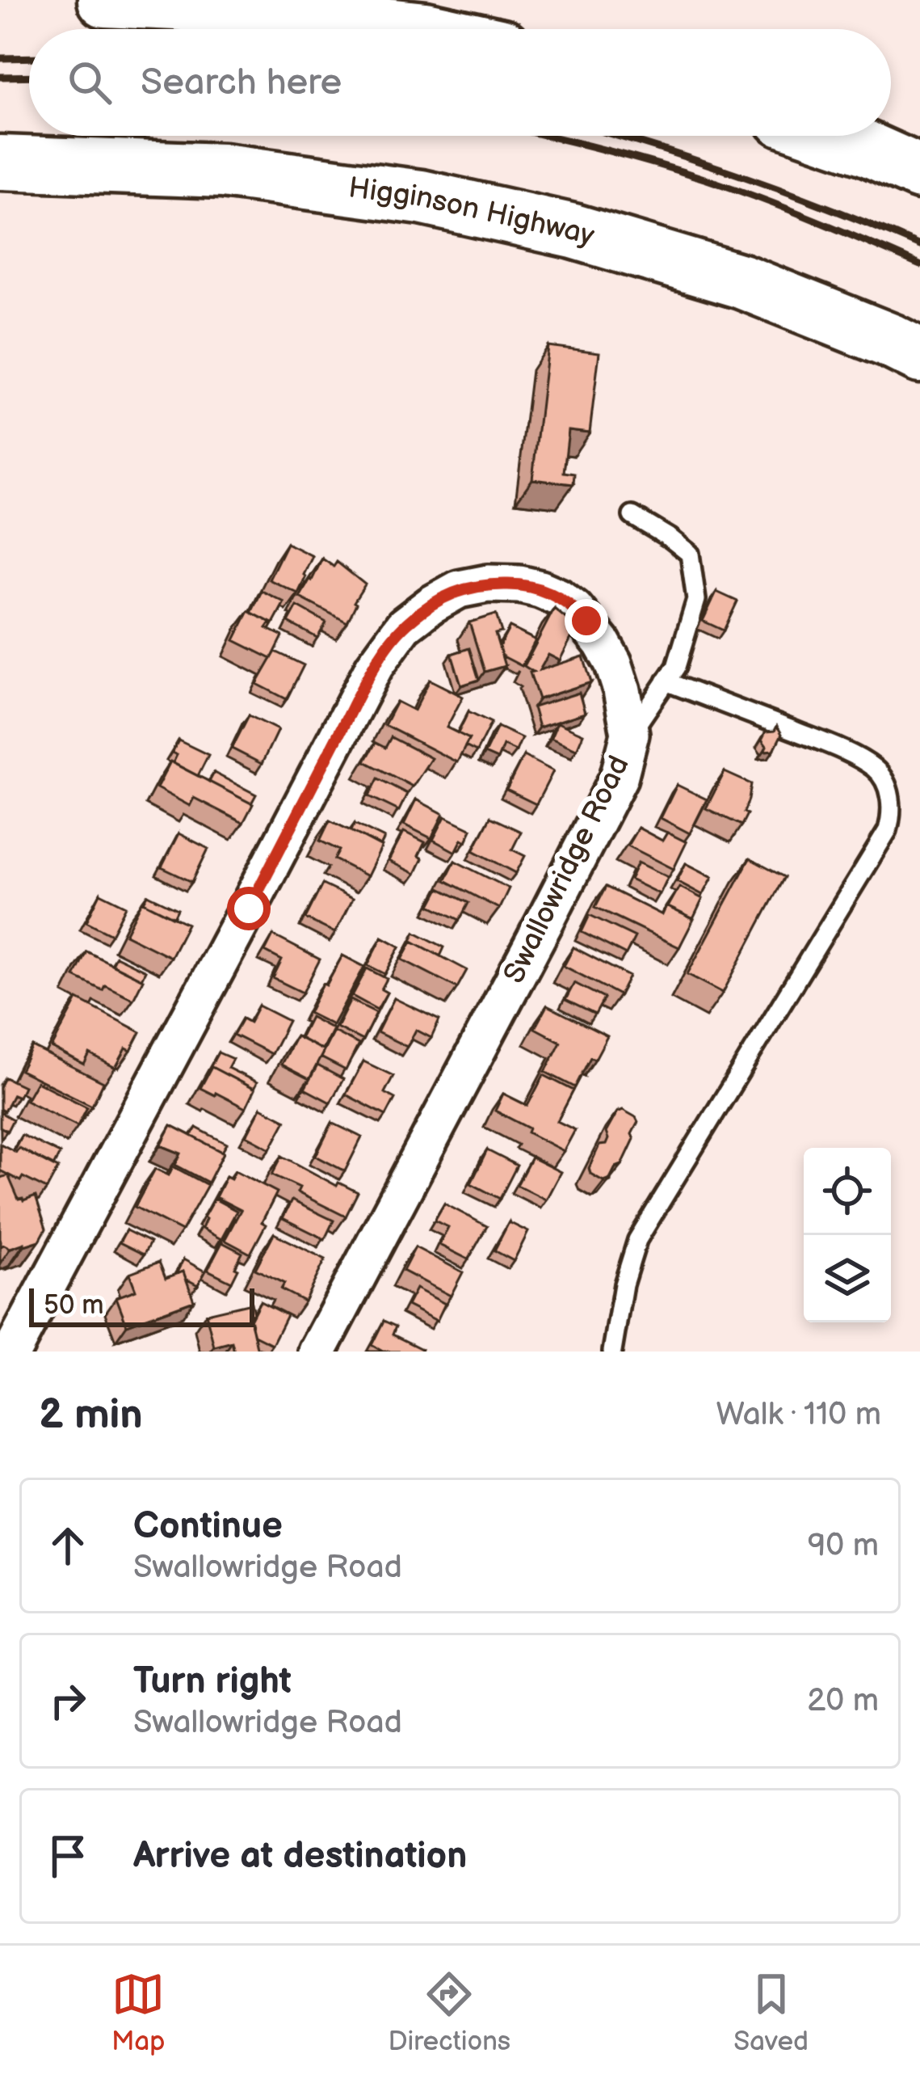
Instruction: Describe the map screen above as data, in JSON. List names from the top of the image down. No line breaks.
{"streets":{"highway":["Higginson Highway"],"street":["Swallowridge Road"]},"scale_bar":"50 m","page":{"search":"Search here","scale":"50 m","heading":["2 min","Walk · 110 m"],"list":[["Continue","Swallowridge Road","90 m"],["Turn right","Swallowridge Road","20 m"],"Arrive at destination"],"nav":["Map","Directions","Saved"]}}
